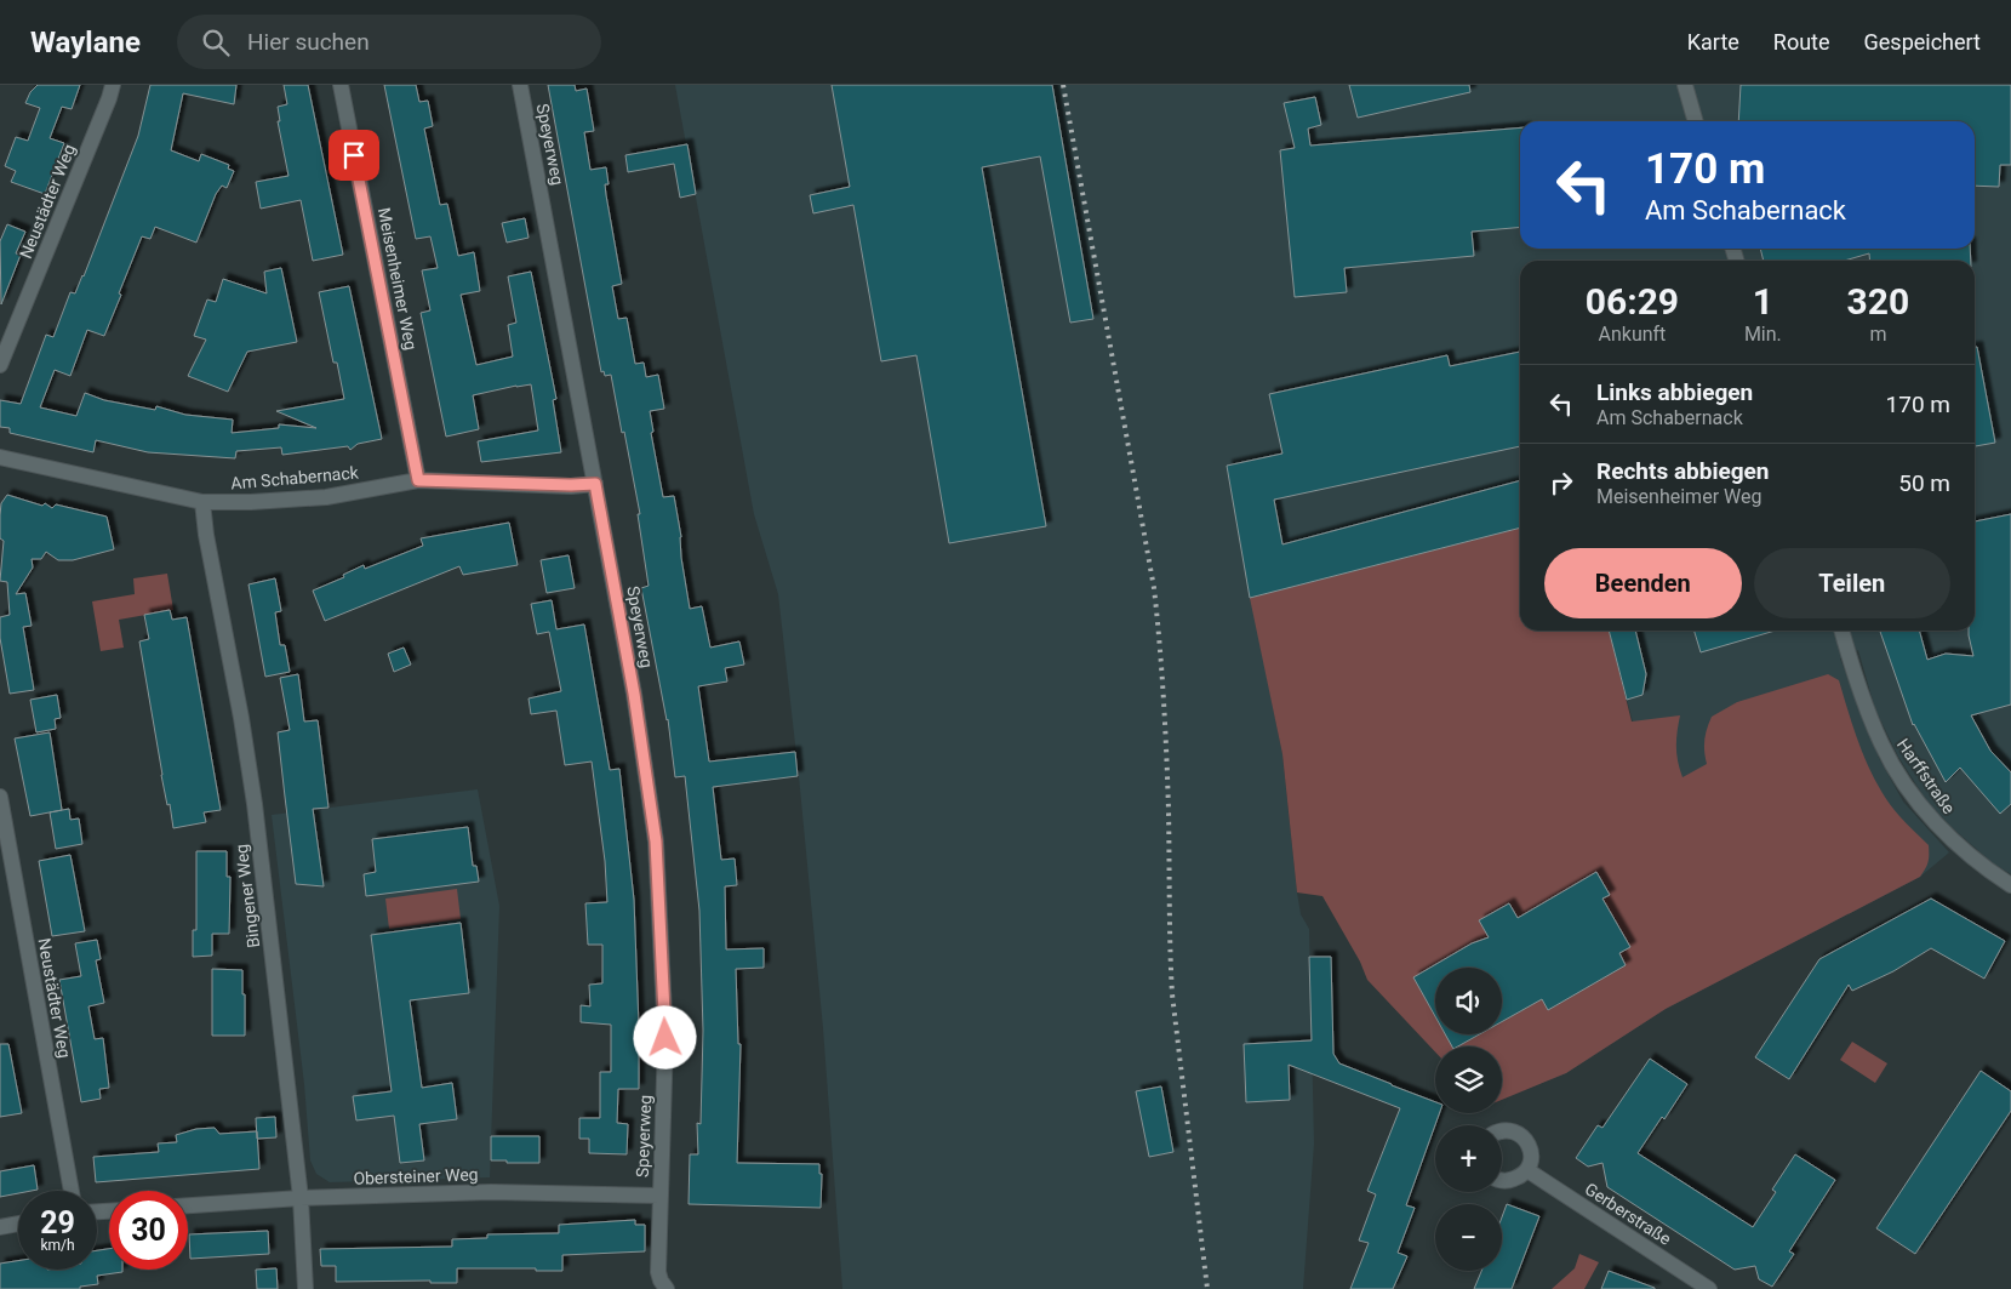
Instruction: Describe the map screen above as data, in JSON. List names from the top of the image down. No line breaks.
{"streets":{"street":["Speyerweg","Neustädter Weg","Meisenheimer Weg","Am Schabernack","Harffstraße","Bingener Weg","Obersteiner Weg","Gerberstraße"]},"crossings":[["Speyerweg","Am Schabernack"],["Speyerweg","Obersteiner Weg"],["Meisenheimer Weg","Am Schabernack"],["Am Schabernack","Bingener Weg"],["Bingener Weg","Obersteiner Weg"]],"page":{"header":"Waylane","search":"Hier suchen","nav":["Karte","Route","Gespeichert"],"turn":["170 m","Am Schabernack"],"eta":["06:29","Ankunft","1","Min.","320","m"],"list":[{"name":"Links abbiegen","note":"Am Schabernack","value":"170 m"},{"name":"Rechts abbiegen","note":"Meisenheimer Weg","value":"50 m"}],"buttons":["Beenden","Teilen"],"map_buttons":["+","−"],"speed":"29 km/h","limit":"30"}}
